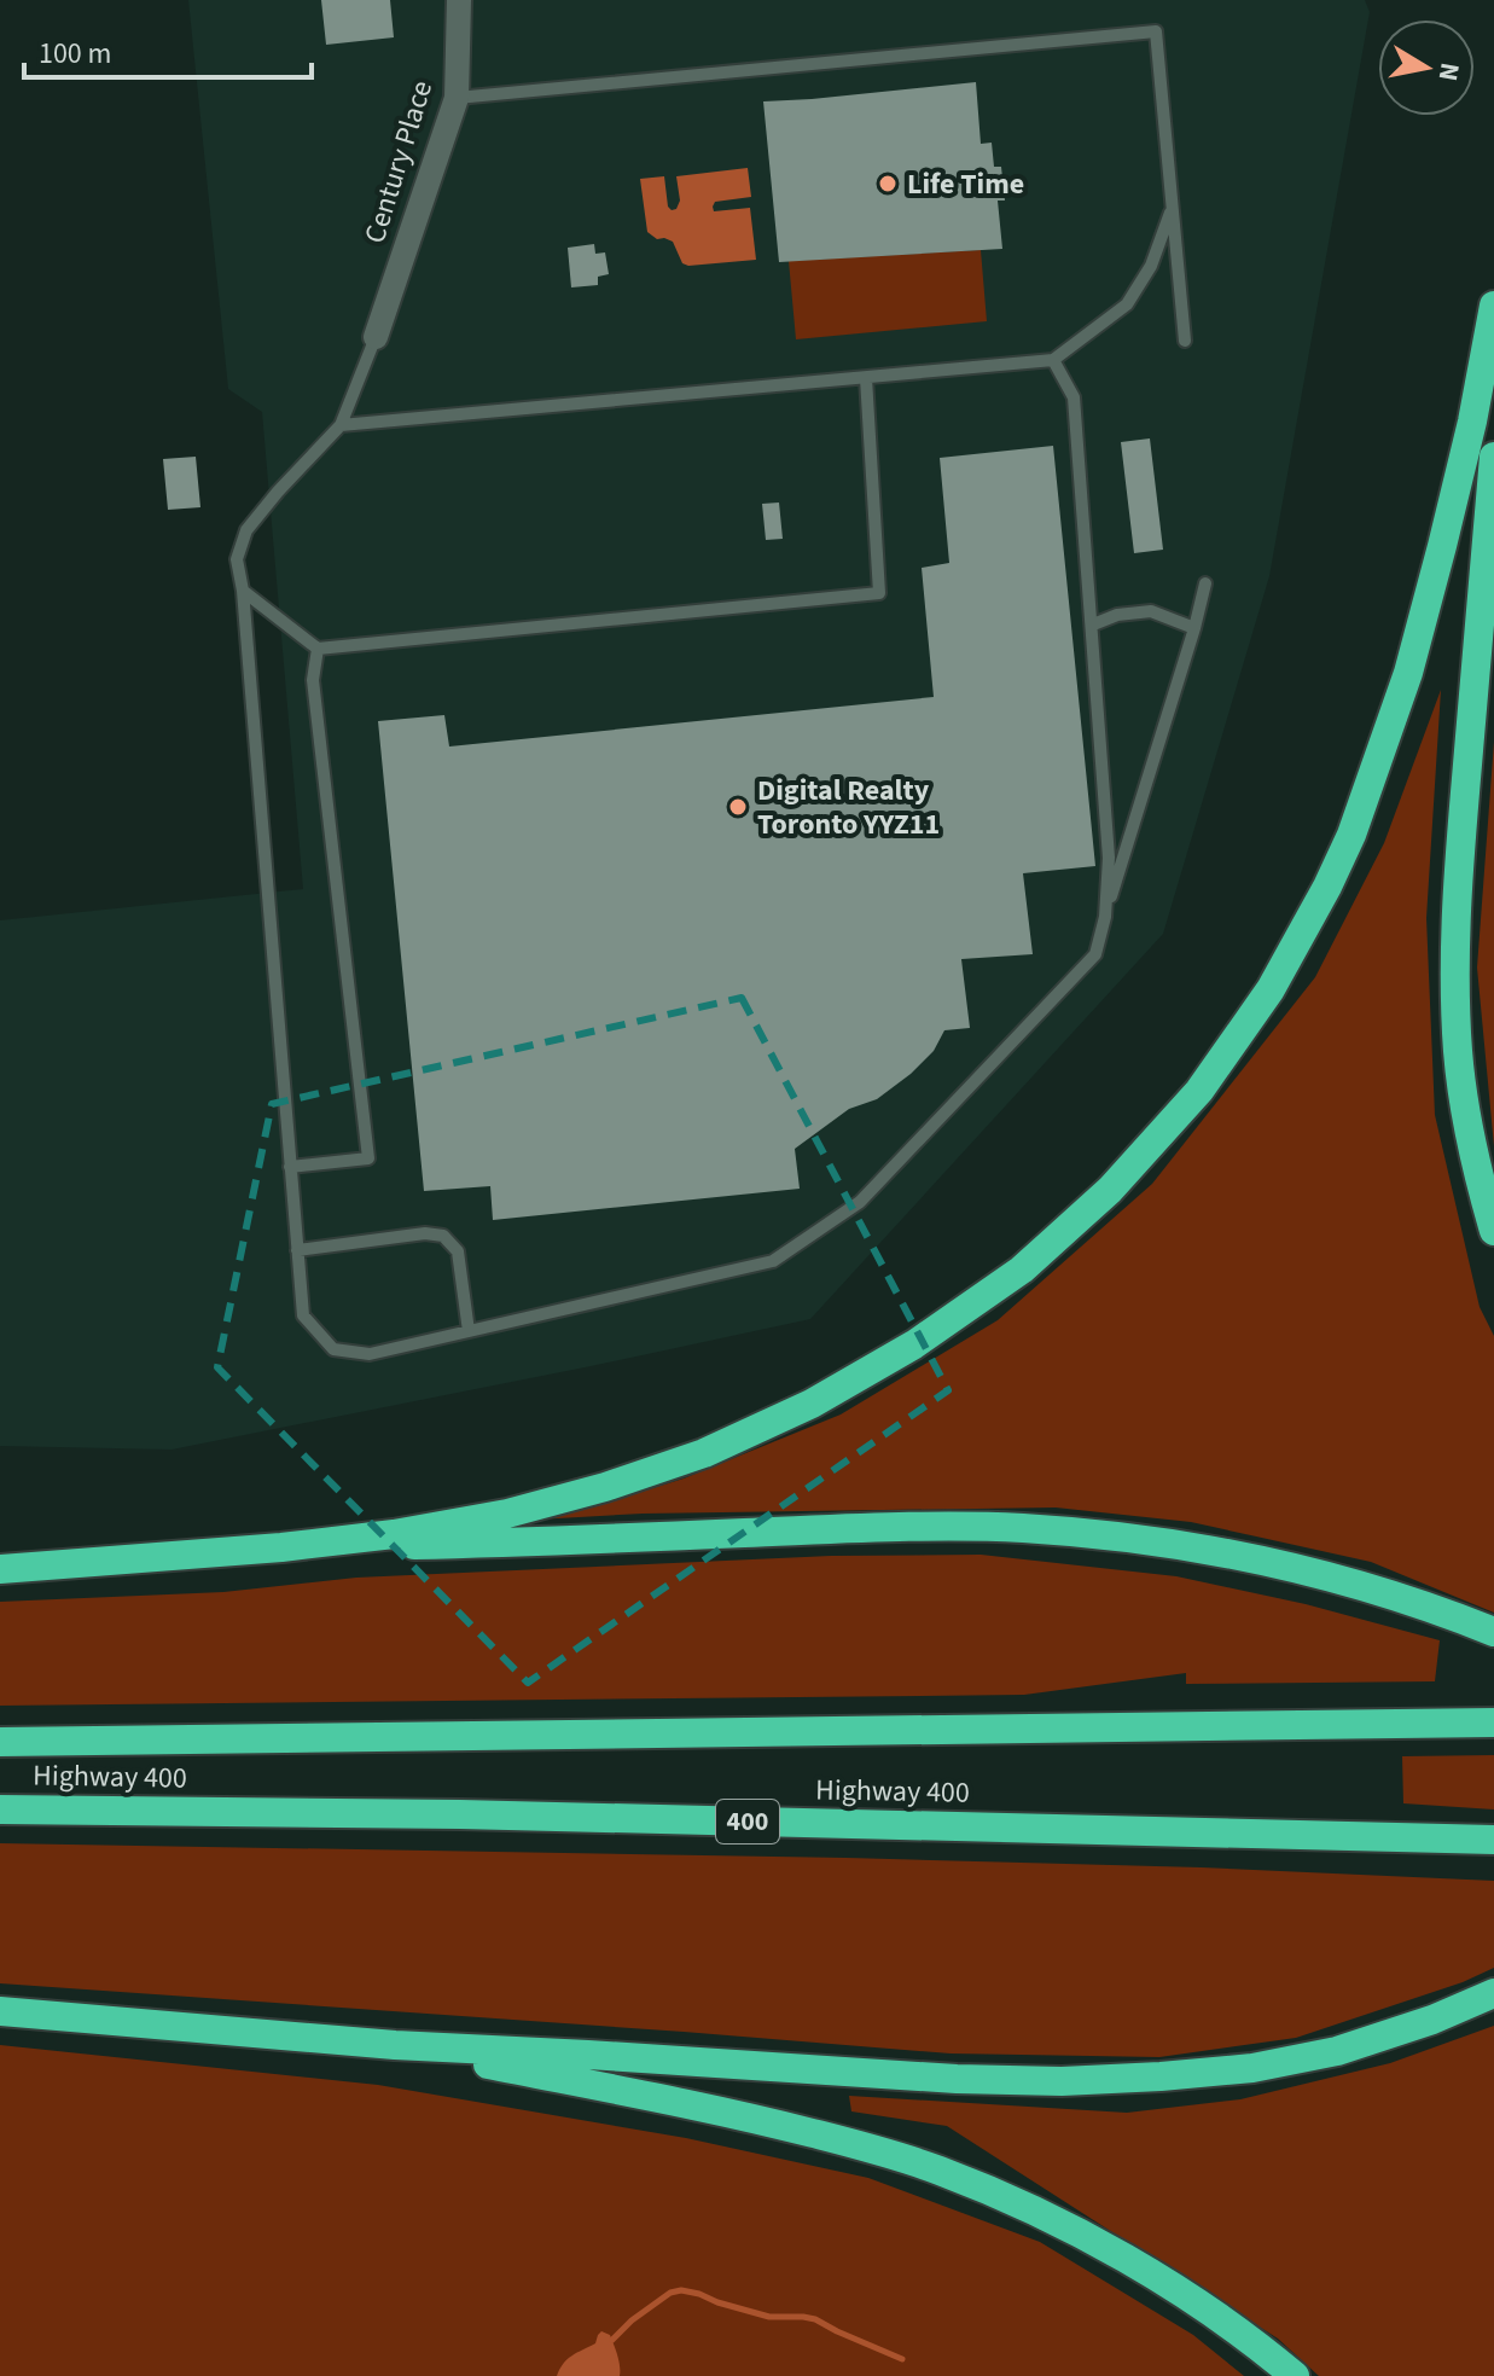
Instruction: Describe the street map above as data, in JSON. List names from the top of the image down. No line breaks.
{"streets":{"highway":["Highway 400","400"],"street":["Century Place"]},"places":["Life Time","Digital Realty Toronto YYZ11"],"scale_bar":"100 m","north":"right"}
